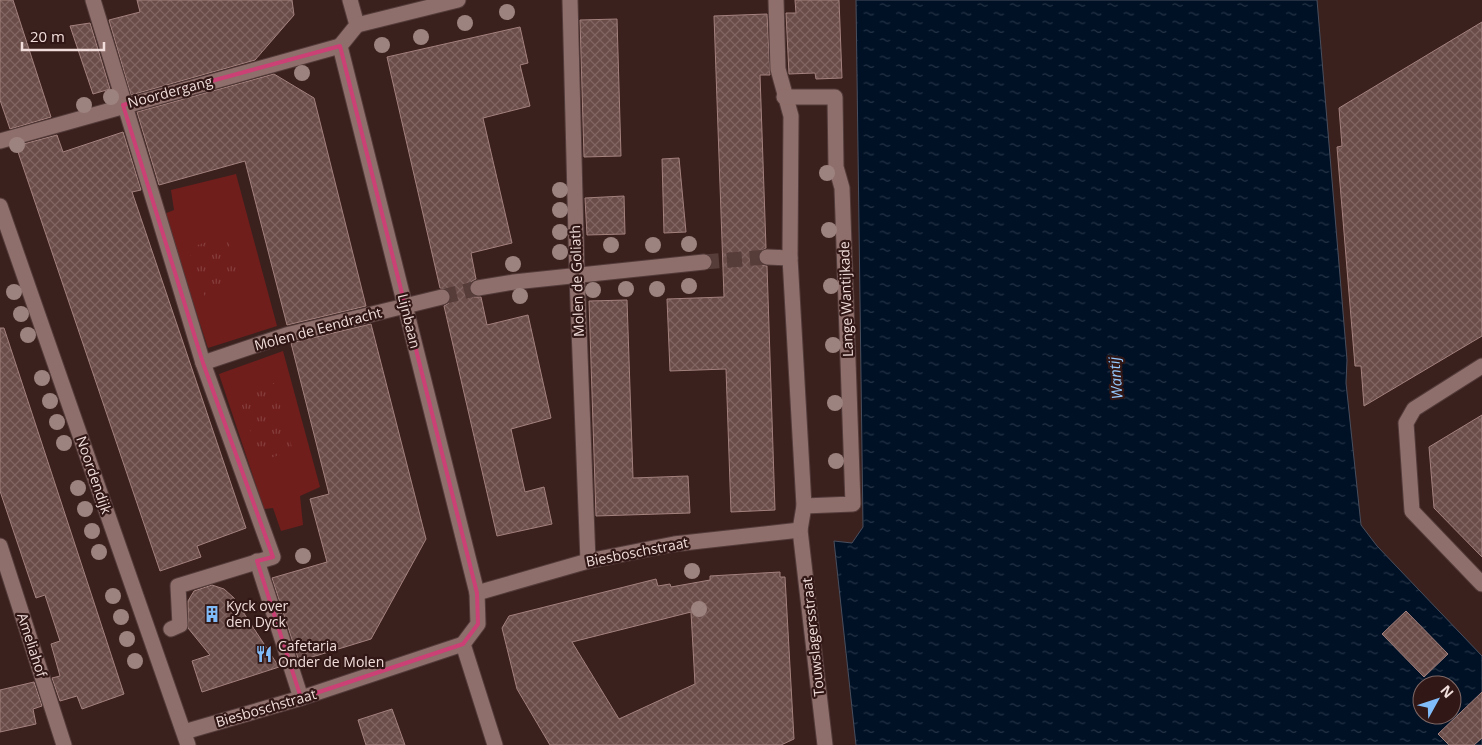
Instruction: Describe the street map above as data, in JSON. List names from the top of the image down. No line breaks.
{"streets":{"street":["Noordergang","Molen de Goliath","Lange Wantijkade","Lijnbaan","Molen de Eendracht","Noordendijk","Biesboschstraat","Touwslagersstraat","Ameliahof"]},"crossings":[["Noordergang","Lijnbaan"],["Molen de Goliath","Biesboschstraat"],["Lijnbaan","Molen de Eendracht"],["Lijnbaan","Biesboschstraat"],["Noordendijk","Biesboschstraat"],["Biesboschstraat","Touwslagersstraat"]],"water":["Wantij"],"places":{"building":["Kyck over den Dyck"],"restaurant":["Cafetaria Onder de Molen"]},"scale_bar":"20 m","north":"top right"}
